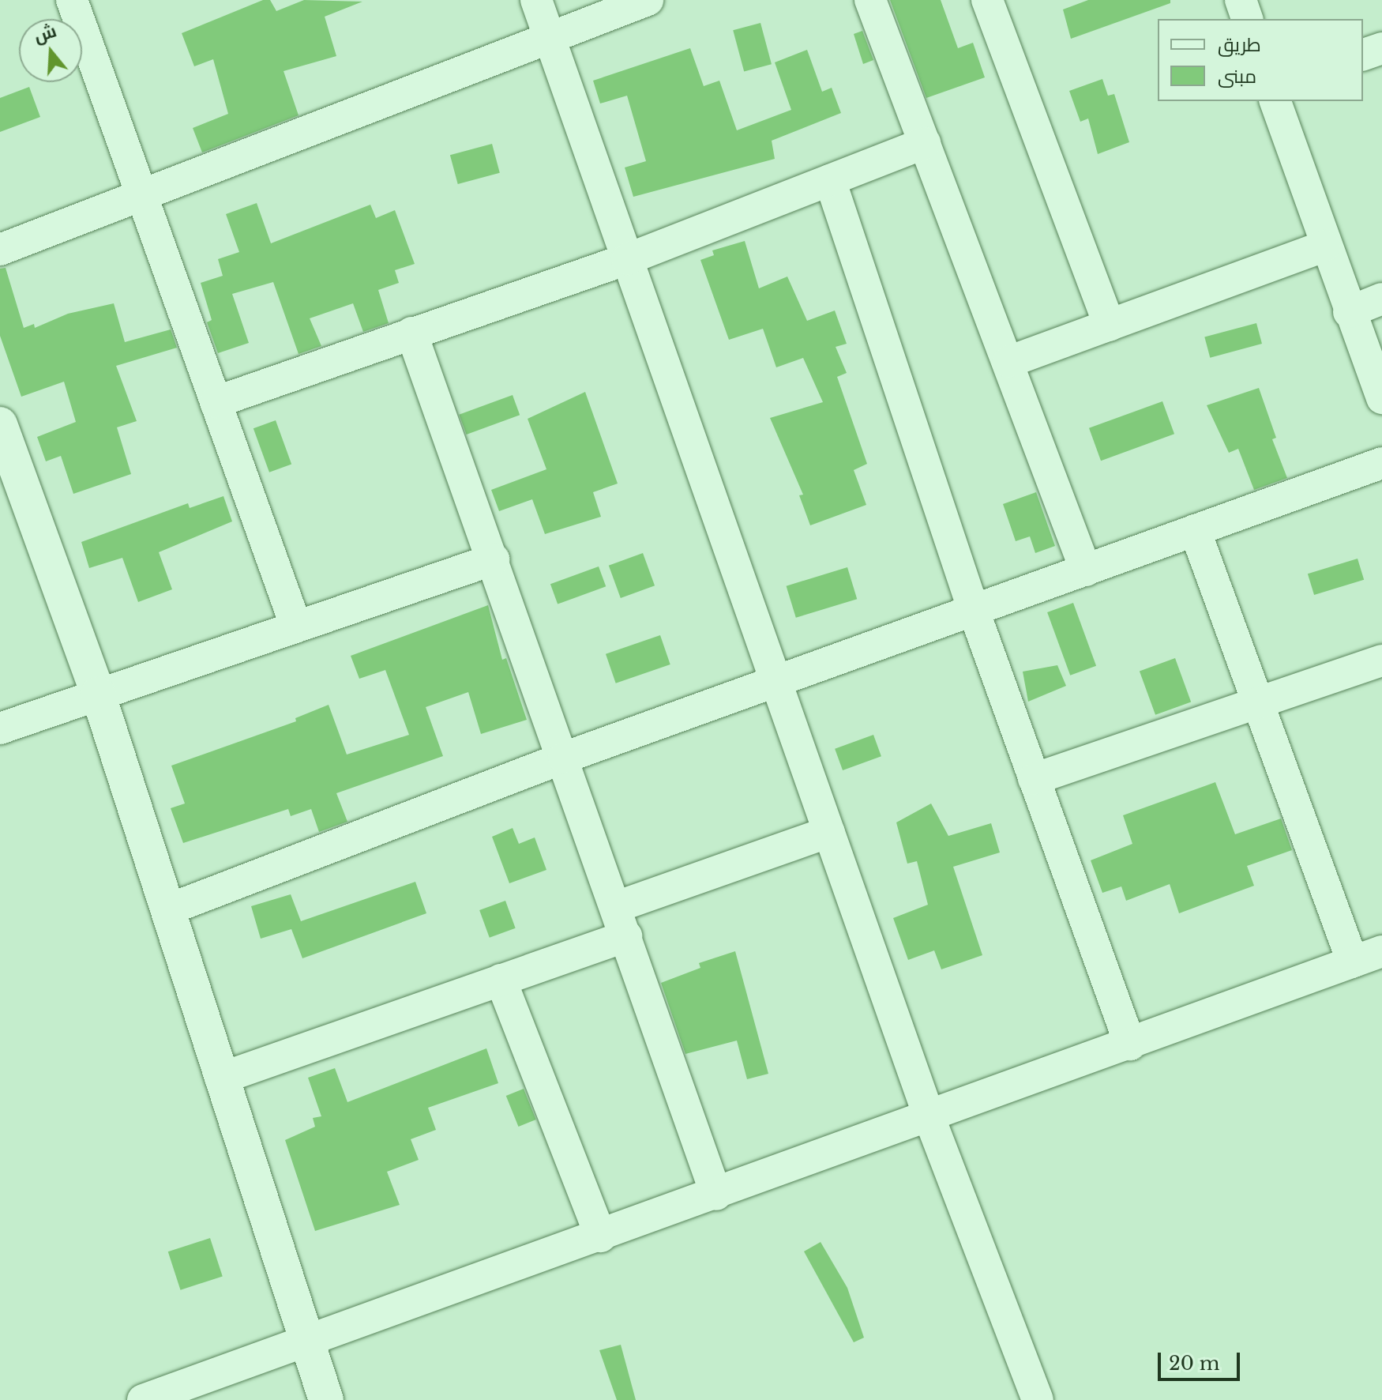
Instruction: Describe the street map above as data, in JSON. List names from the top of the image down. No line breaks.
{"legend":["طريق","مبنى"],"scale_bar":"20 m","north":"top"}
